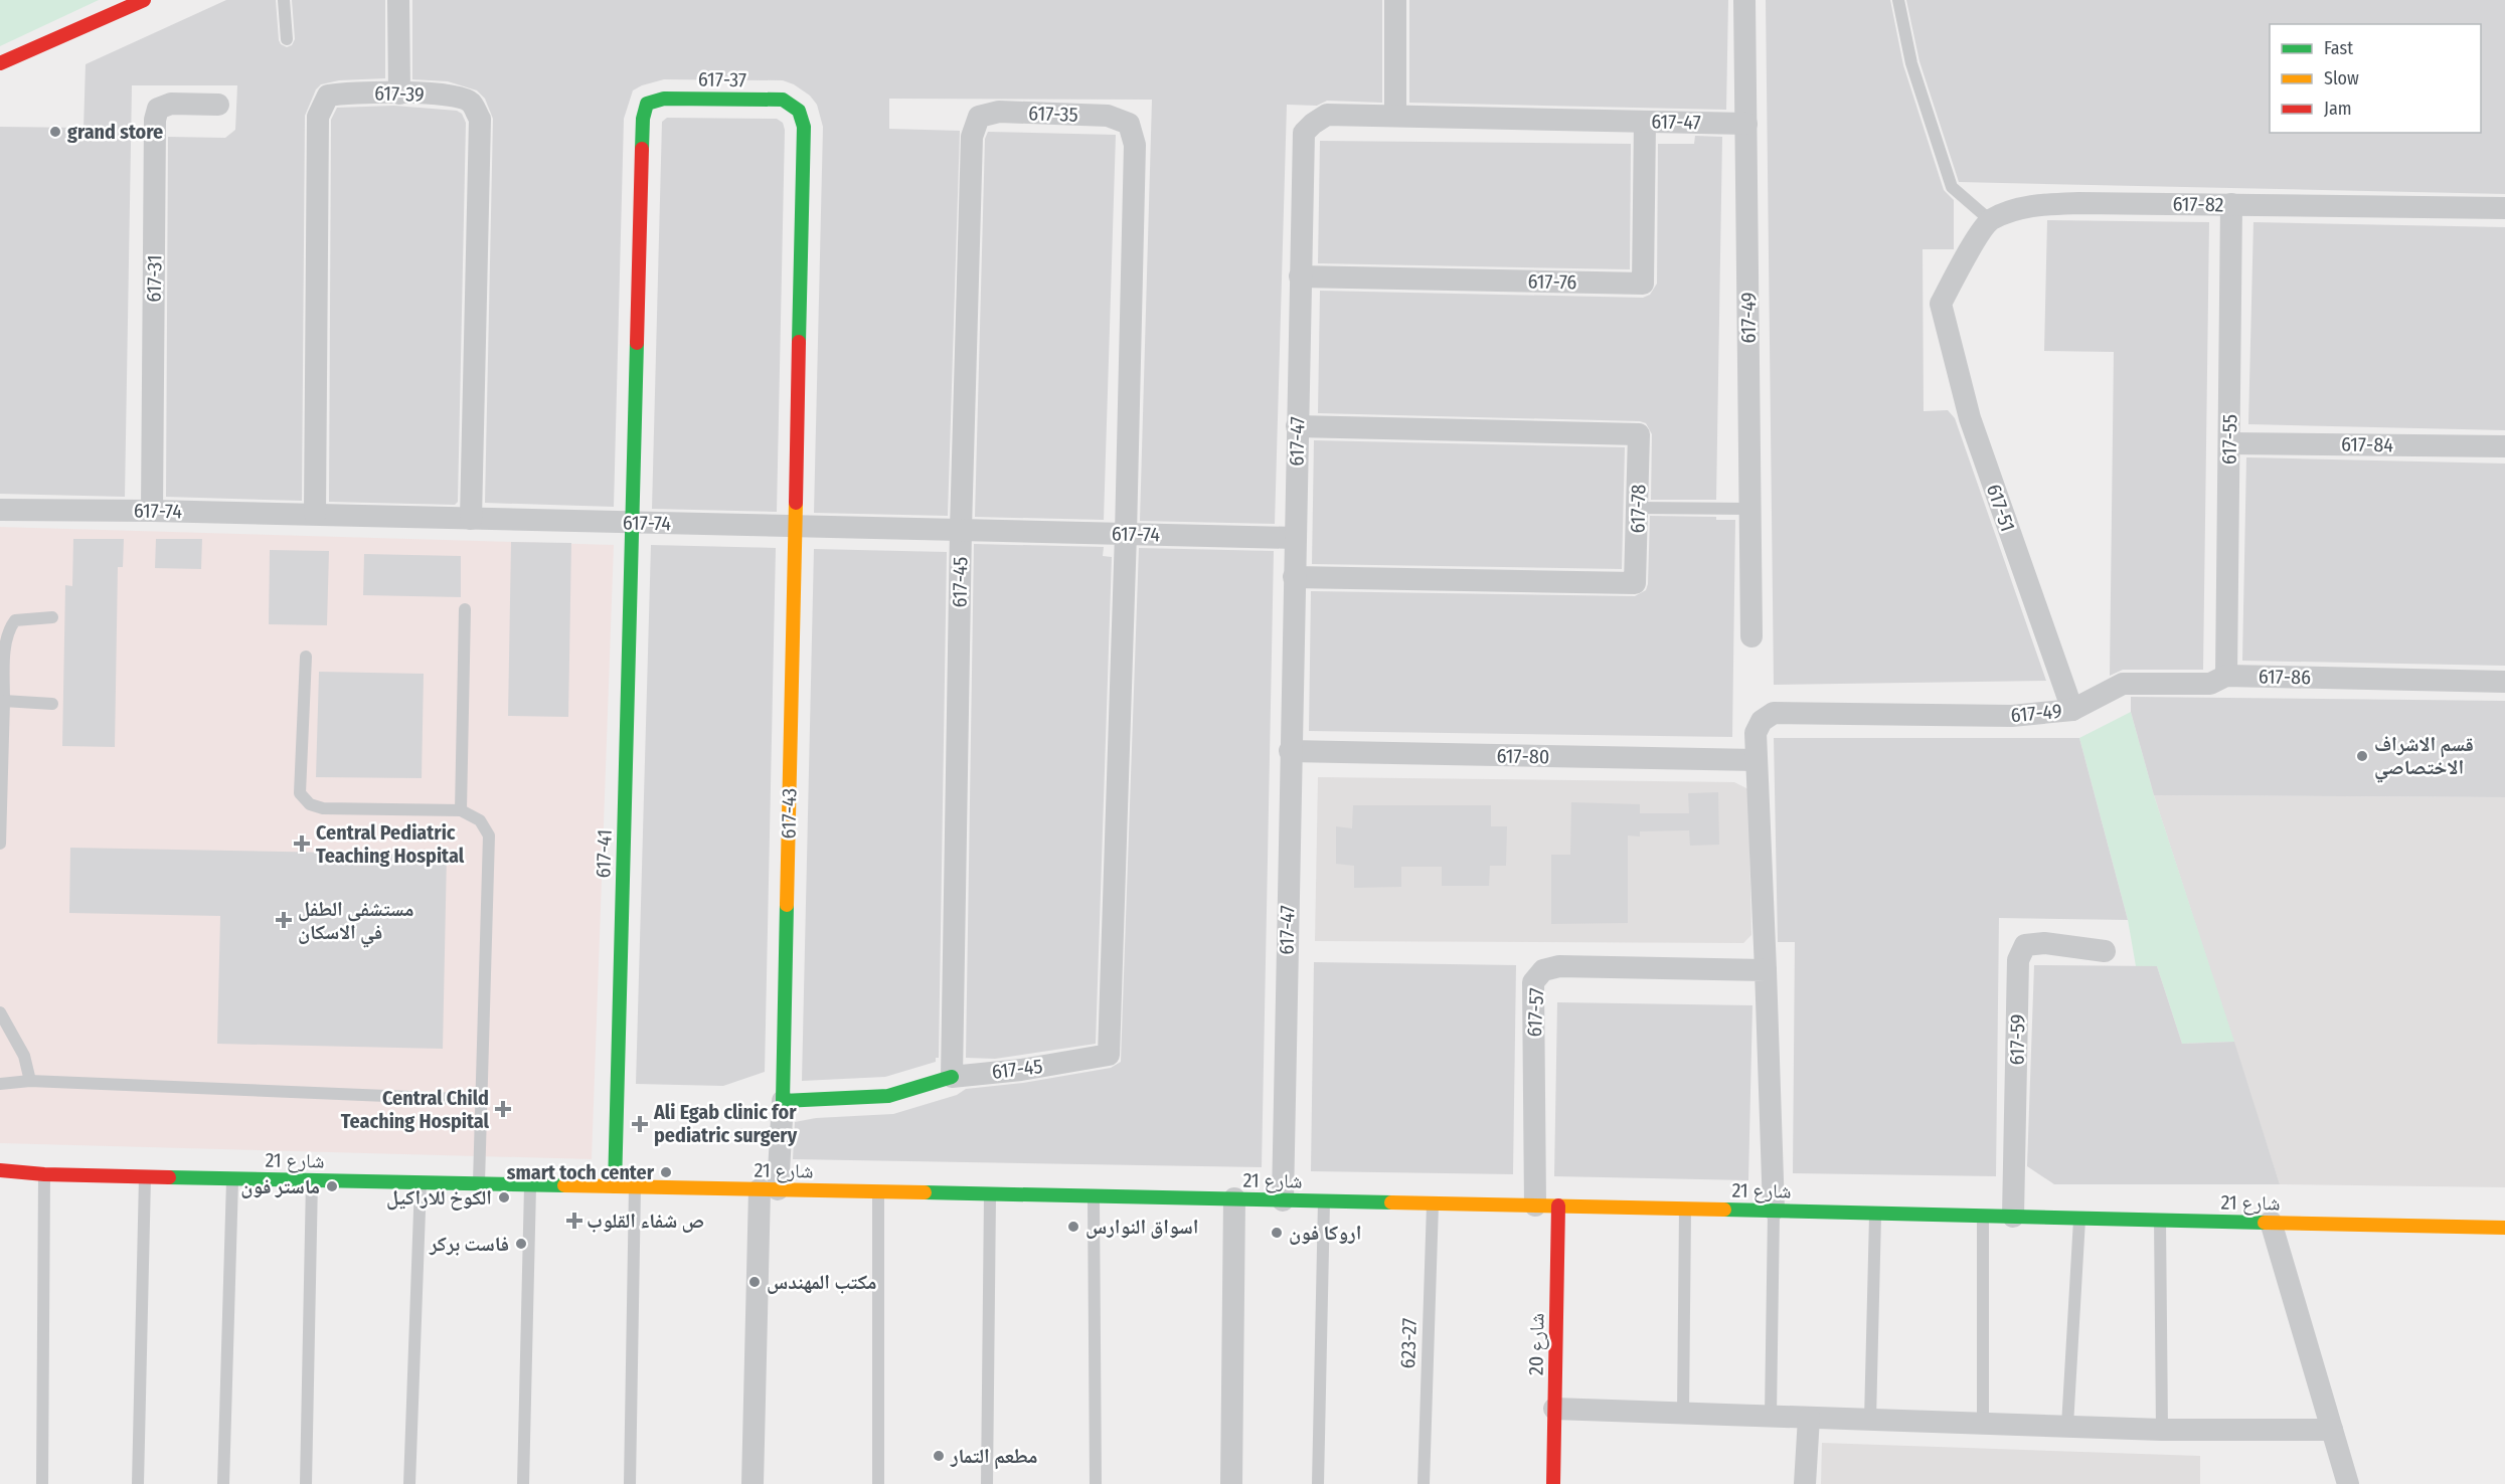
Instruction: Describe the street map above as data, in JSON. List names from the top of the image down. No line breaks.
{"streets":{"street":["617-37","617-39","617-35","617-47","617-82","617-31","617-76","617-49","617-55","617-84","617-51","617-78","617-74","617-45","617-86","617-80","617-43","617-41","617-57","617-59","شارع 21","شارع 20"],"lane":["623-27"]},"crossings":[["617-37","617-74"],["617-37","617-43"],["617-37","617-41"],["617-39","617-74"],["617-35","617-74"],["617-35","617-45"],["617-47","617-76"],["617-47","617-49"],["617-47","617-78"],["617-47","617-74"],["617-47","617-80"],["617-47","شارع 21"],["617-82","617-55"],["617-82","617-51"],["617-31","617-74"],["617-49","617-51"],["617-49","617-86"],["617-49","617-80"],["617-55","617-84"],["617-55","617-86"],["617-51","617-86"],["617-74","617-45"],["617-74","617-43"],["617-74","617-41"],["617-43","شارع 21"],["617-41","شارع 21"],["617-57","شارع 21"],["617-59","شارع 21"],["شارع 21","623-27"],["شارع 21","شارع 20"]],"places":{"other":["grand store","قسم الاشراف الاختصاصي","smart toch center","ماستر فون","الكوخ للاراكيل","اسواق النوارس","اروكا فون","فاست بركر","مكتب المهندس","مطعم التمار"],"health":["Central Pediatric Teaching Hospital","مستشفى الطفل في الاسكان","Central Child Teaching Hospital","Ali Egab clinic for pediatric surgery","ص شفاء القلوب"]},"legend":["Fast","Slow","Jam"]}
